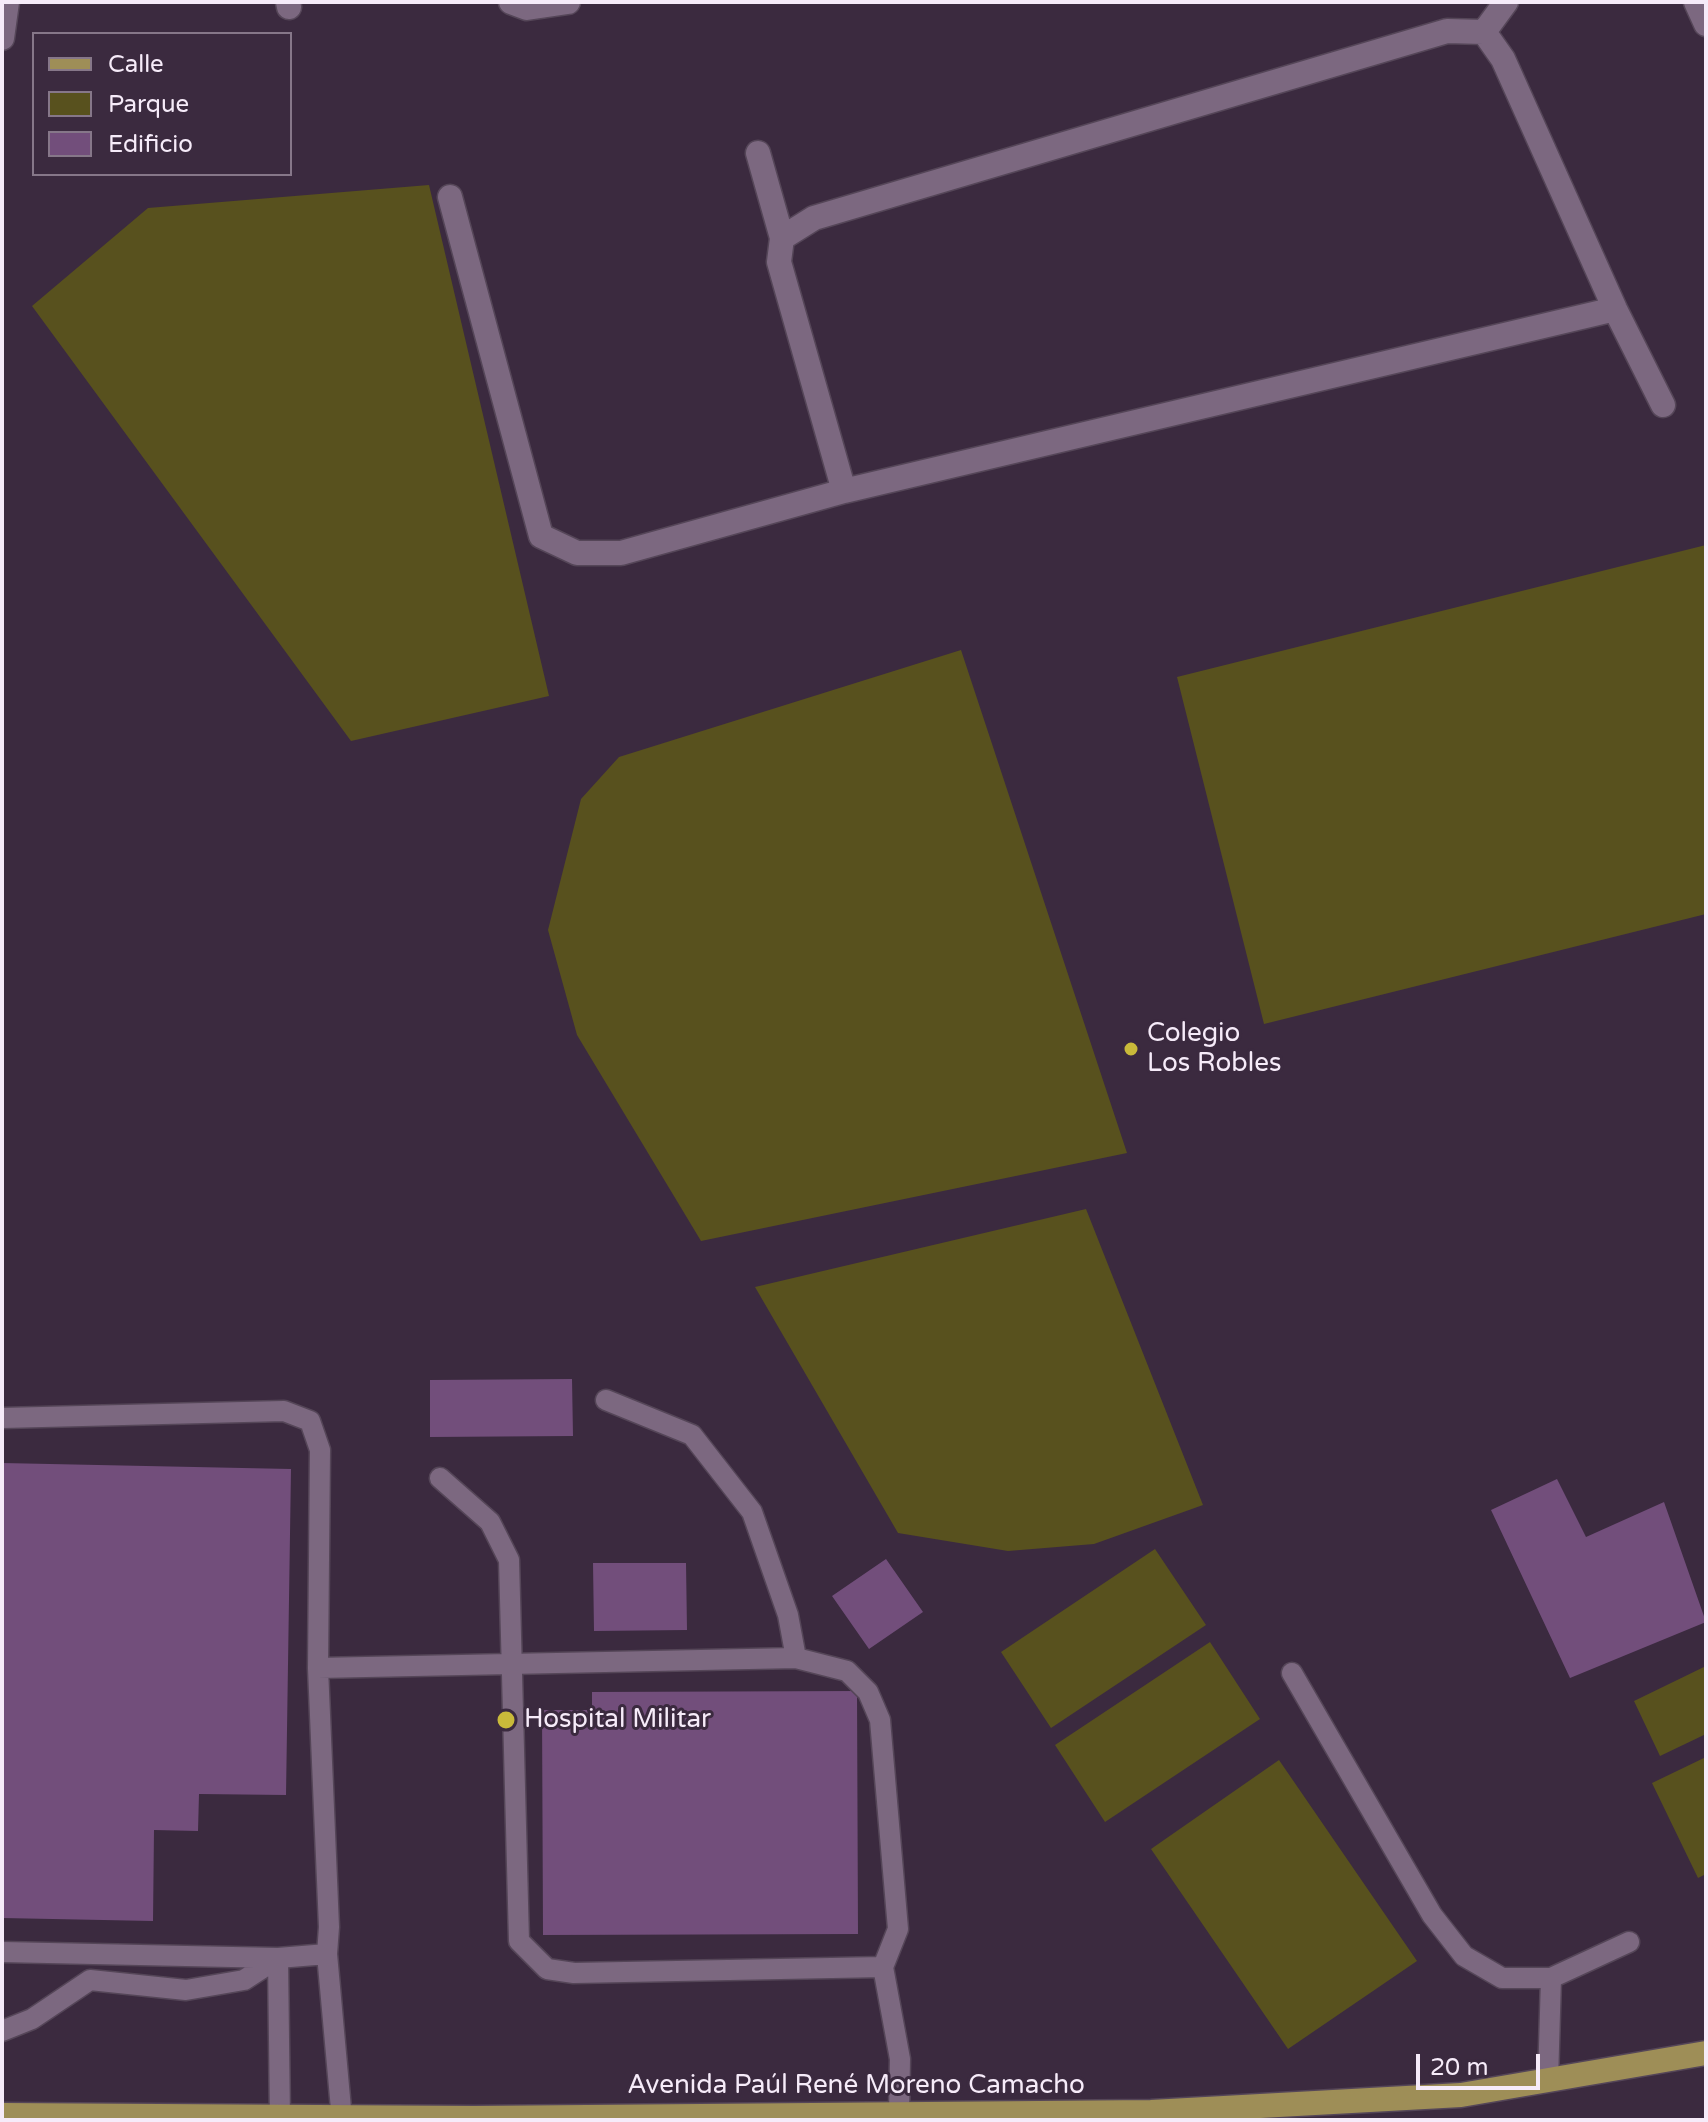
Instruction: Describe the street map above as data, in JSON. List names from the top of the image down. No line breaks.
{"streets":{"main road":["Avenida Paúl René Moreno Camacho"]},"places":["Colegio Los Robles","Hospital Militar"],"legend":["Calle","Parque","Edificio"],"scale_bar":"20 m"}
